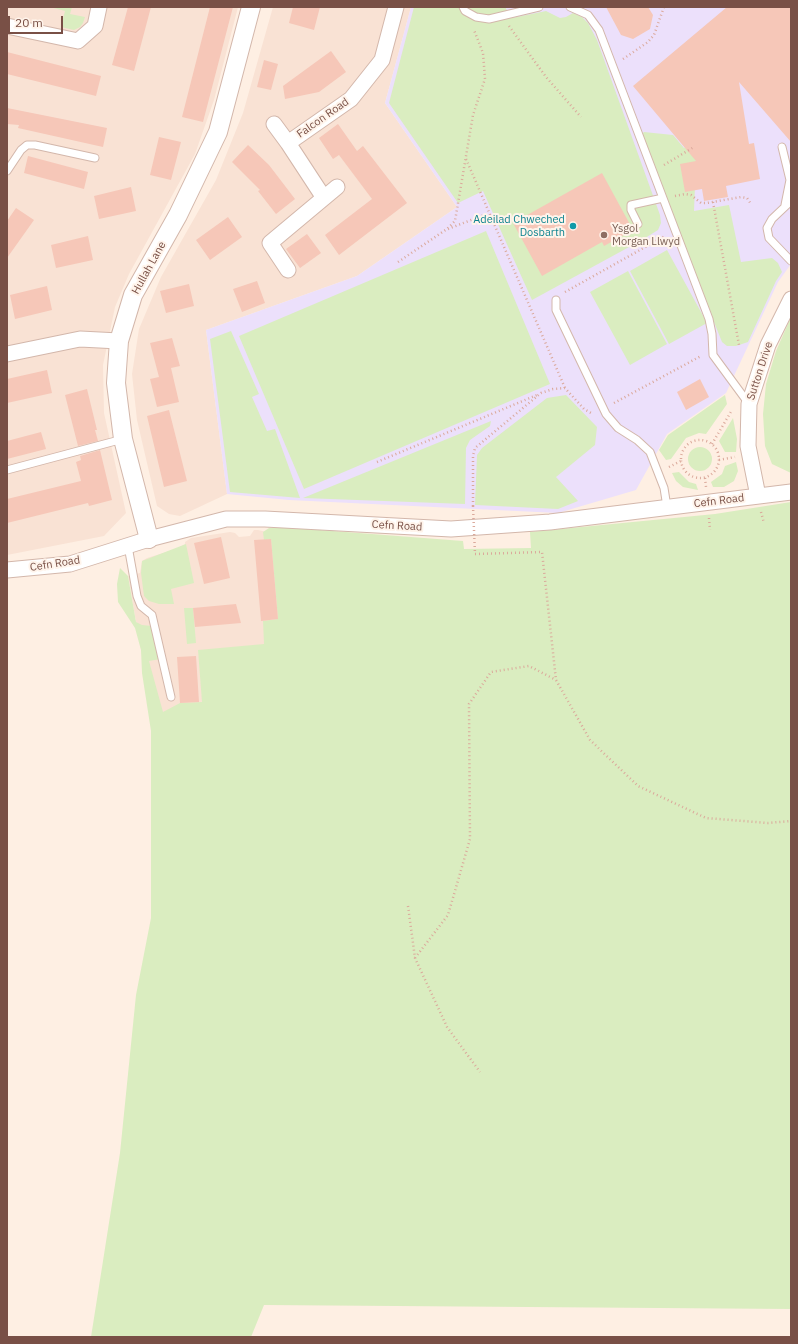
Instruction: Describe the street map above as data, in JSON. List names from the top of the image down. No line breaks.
{"streets":{"street":["Falcon Road","Hullah Lane","Sutton Drive","Cefn Road"]},"crossings":[["Hullah Lane","Cefn Road"],["Sutton Drive","Cefn Road"]],"places":["Adeilad Chweched Dosbarth","Ysgol Morgan Llwyd"],"scale_bar":"20 m"}
